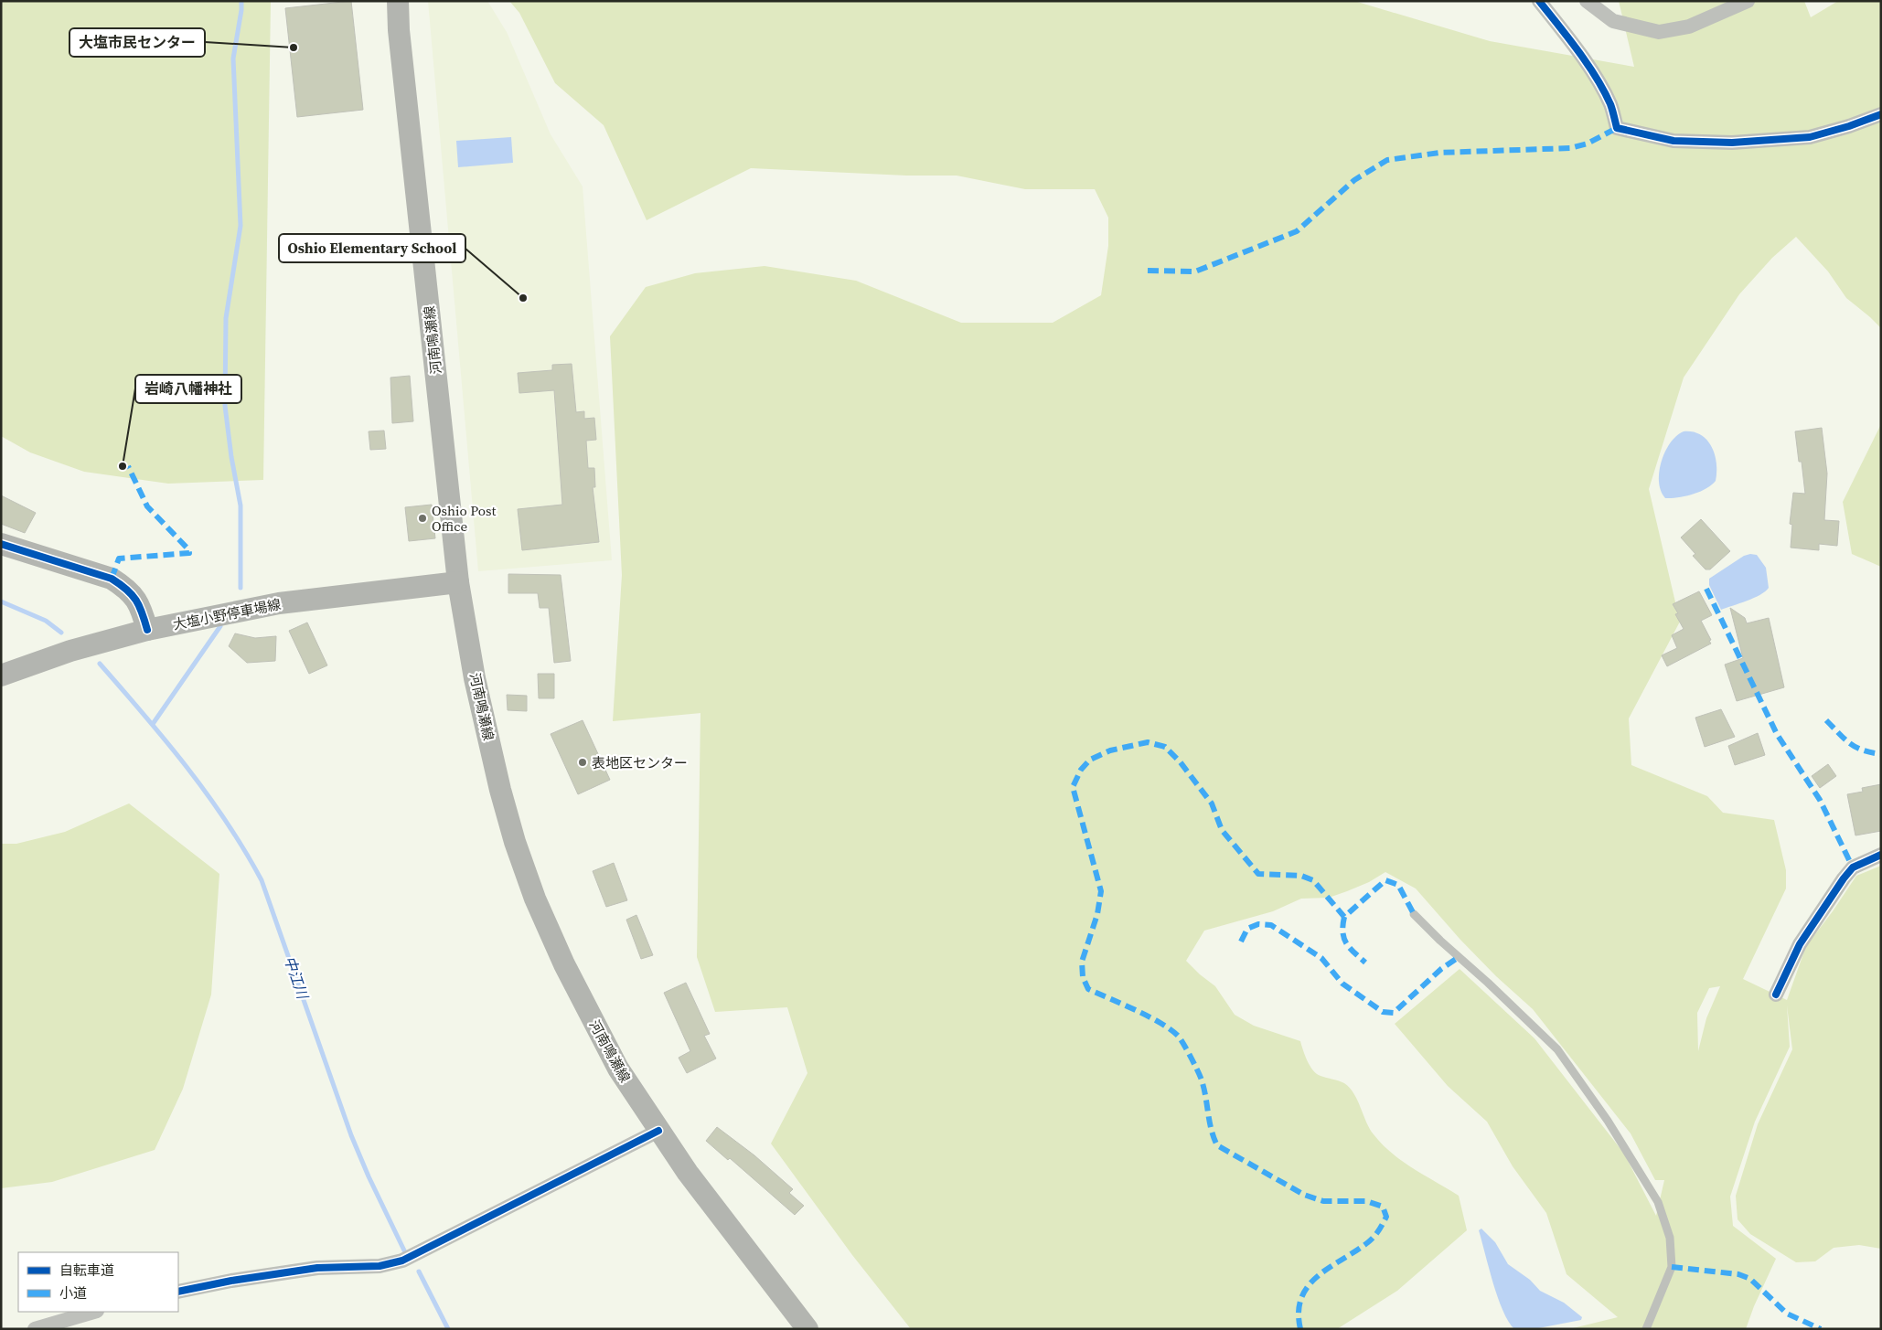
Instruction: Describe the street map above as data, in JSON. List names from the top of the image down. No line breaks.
{"streets":{"main road":["河南鳴瀬線","大塩小野停車場線"]},"crossings":[["河南鳴瀬線","大塩小野停車場線"]],"water":["中江川"],"places":["大塩市民センター","Oshio Elementary School","岩崎八幡神社","Oshio Post Office","表地区センター"],"legend":["自転車道","小道"]}
